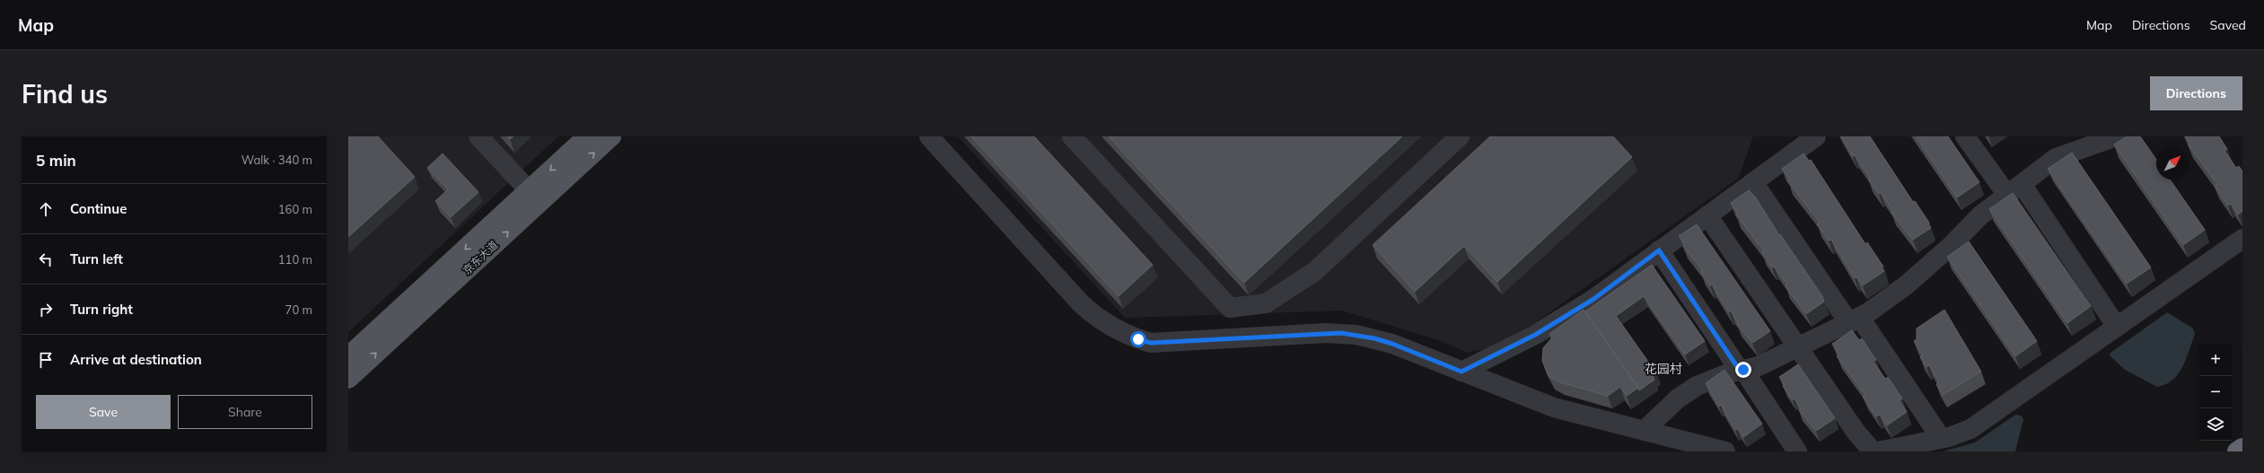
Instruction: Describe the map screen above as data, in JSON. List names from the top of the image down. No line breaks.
{"streets":{"main road":["京东大道"]},"districts":["花园村"],"north":"top right","page":{"header":"Map","nav":["Map","Directions","Saved"],"buttons":["Directions",["Save","Share"]],"title":"Find us","heading":["5 min","Walk · 340 m"],"list":[["Continue","160 m"],["Turn left","110 m"],["Turn right","70 m"],"Arrive at destination"],"map_buttons":["+","−"]}}
